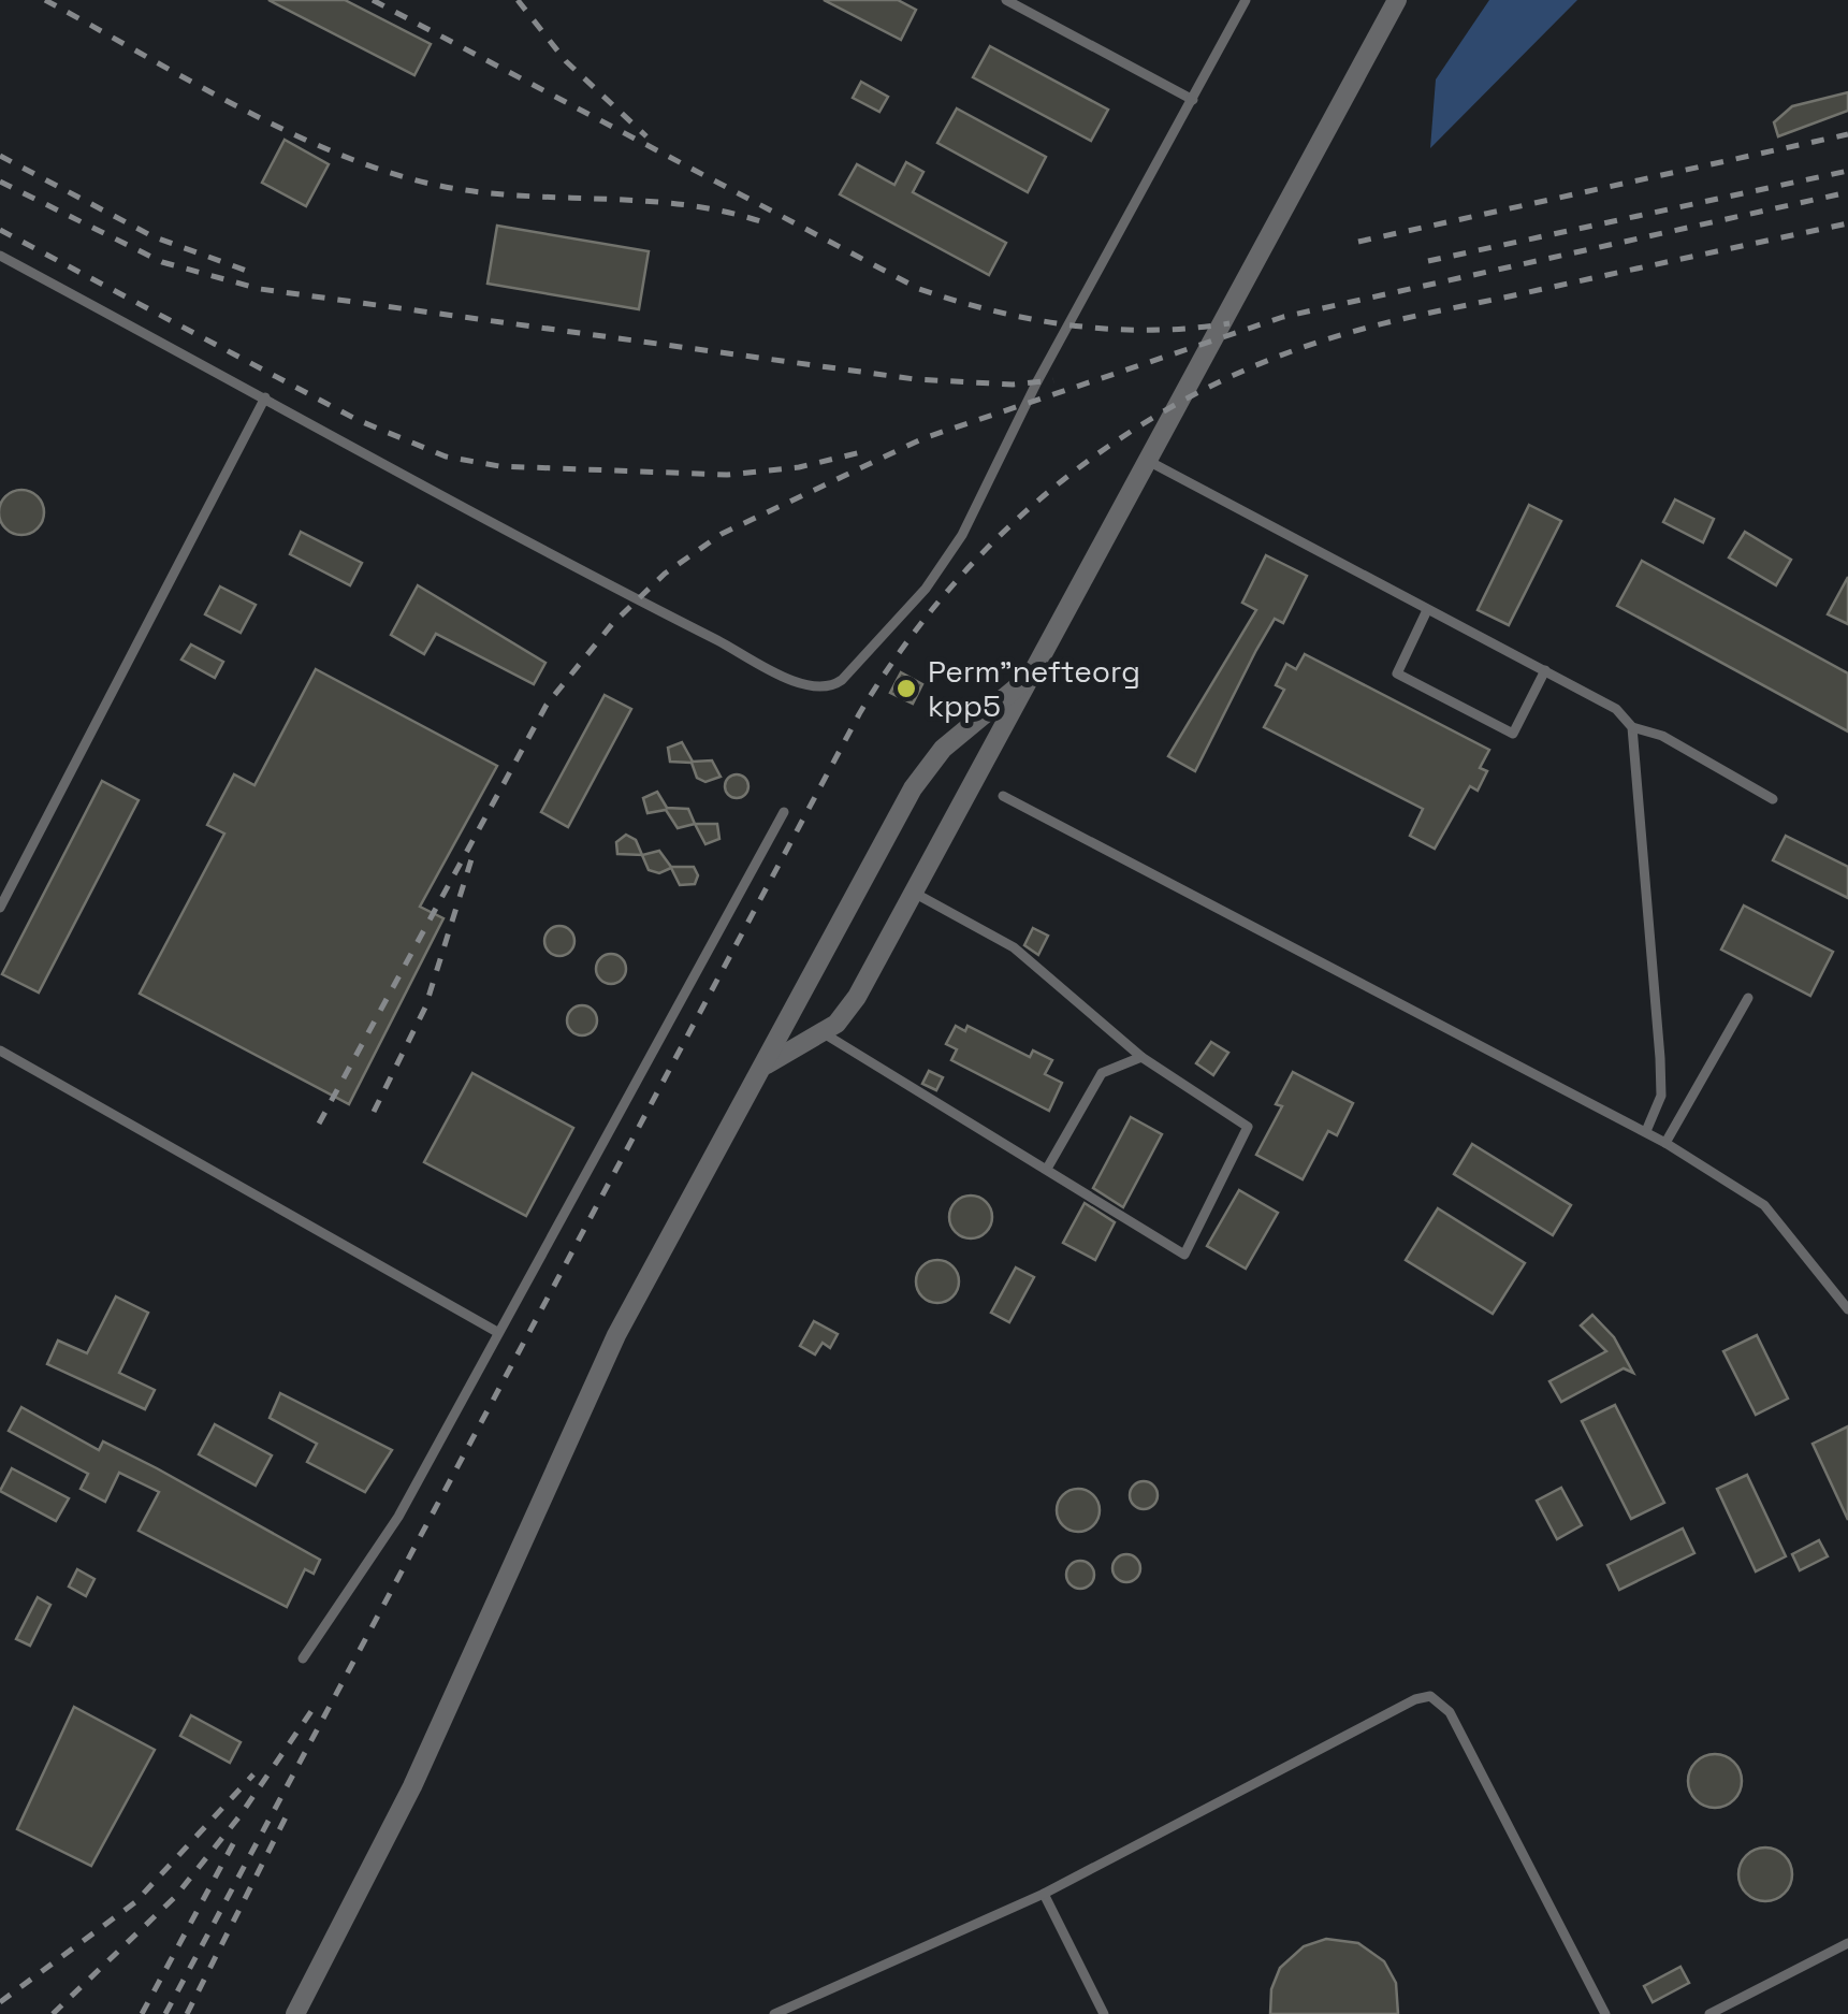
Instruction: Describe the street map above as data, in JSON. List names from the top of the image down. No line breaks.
{"places":["Perm\"nefteorg kpp5"]}
